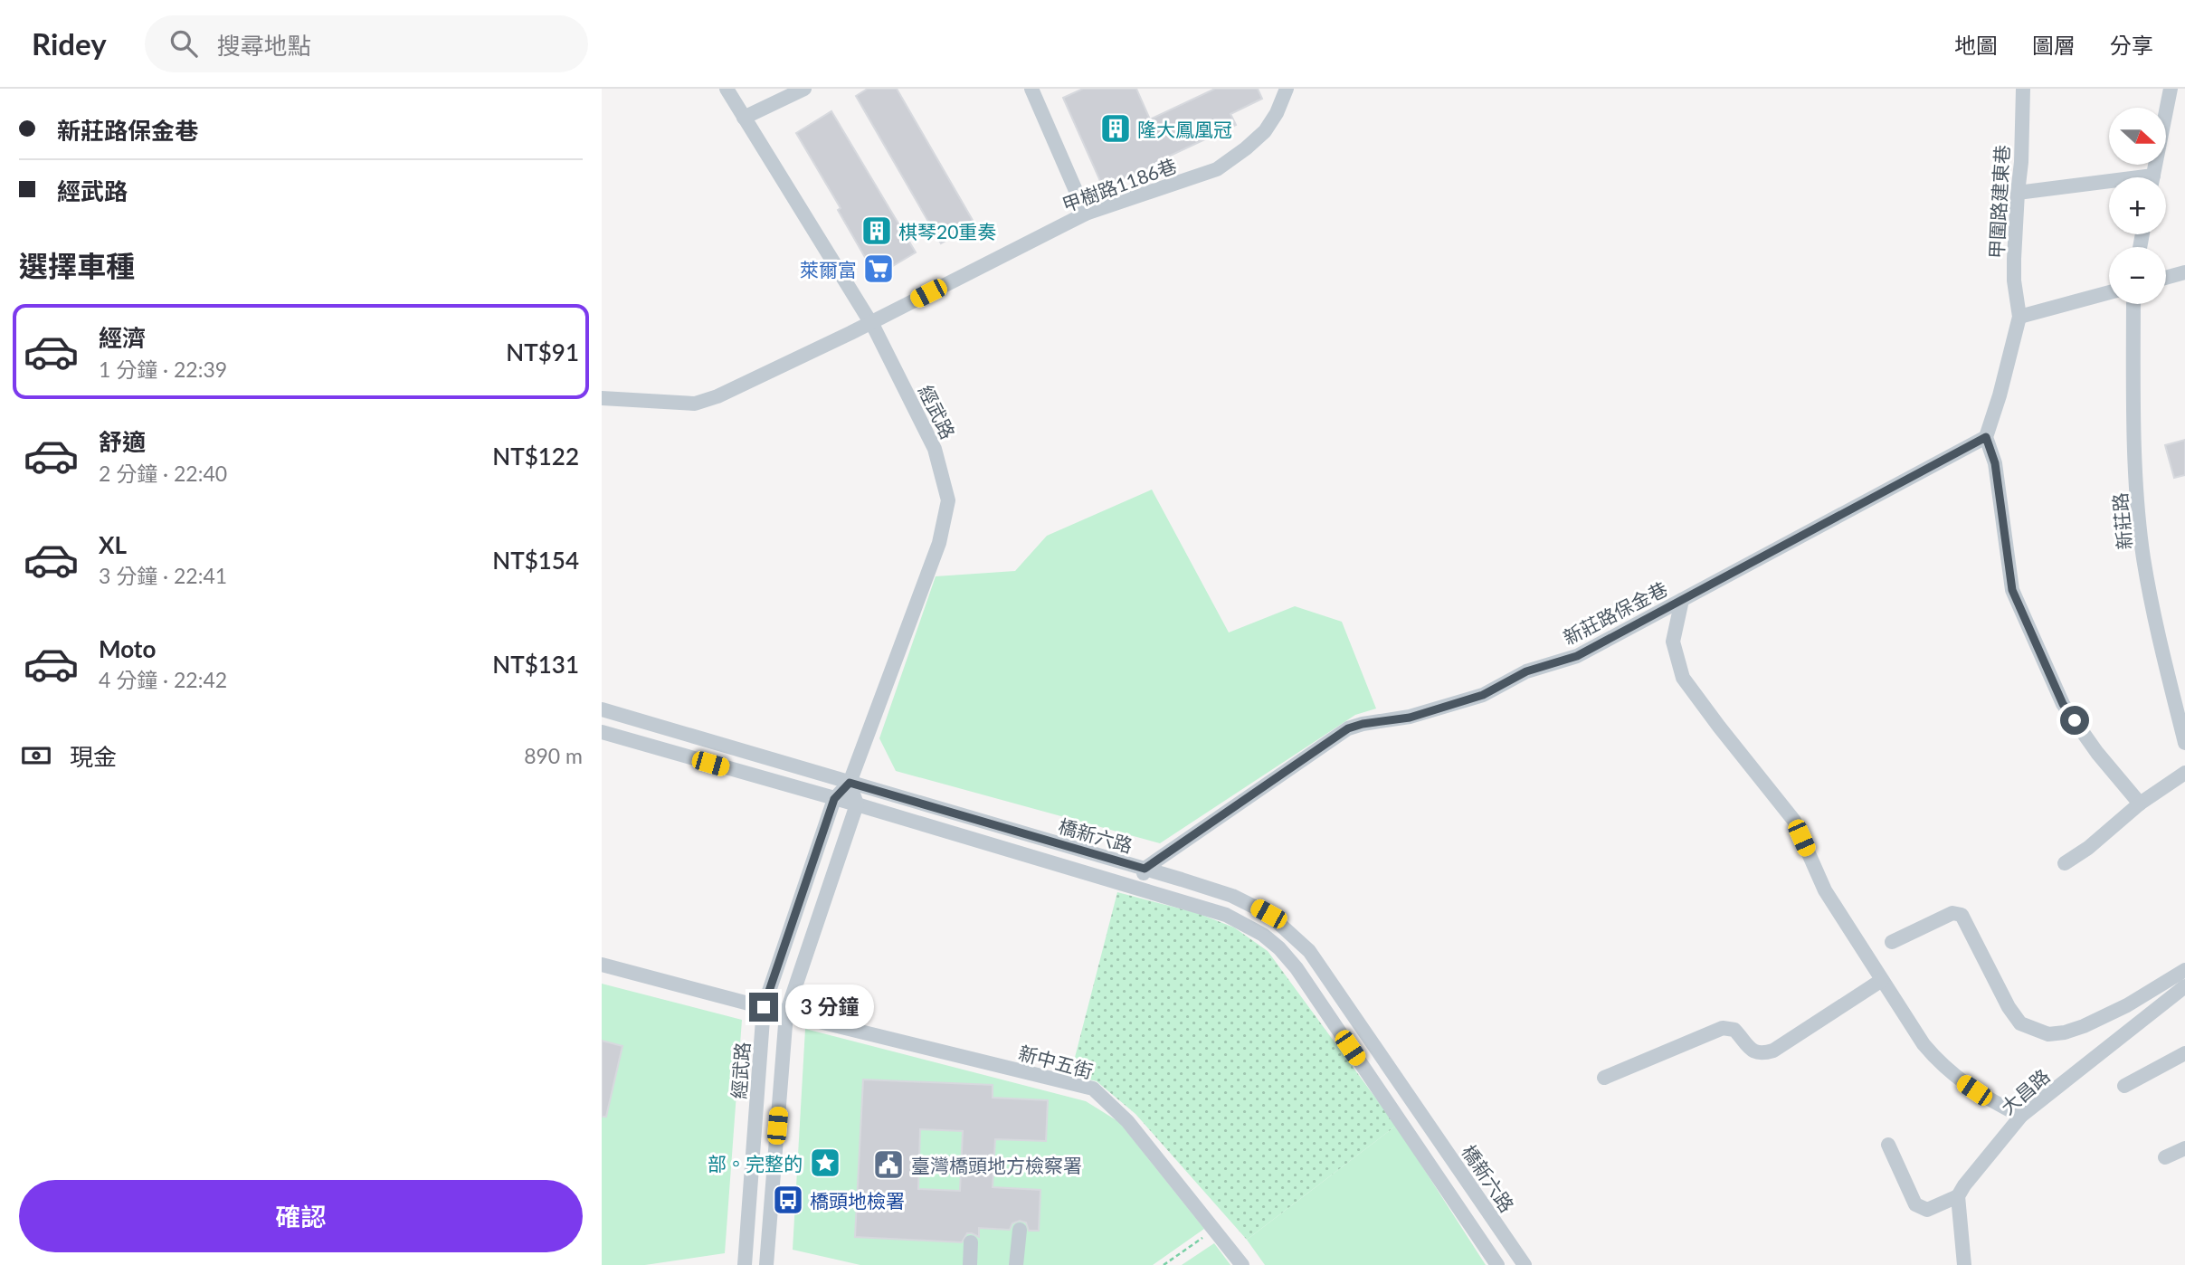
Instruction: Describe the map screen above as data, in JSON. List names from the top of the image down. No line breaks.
{"streets":{"street":["甲樹路1186巷","甲圍路建東巷","經武路","新莊路","新莊路保金巷","橋新六路","新中五街","大昌路"]},"crossings":[["甲樹路1186巷","經武路"],["經武路","橋新六路"],["經武路","新中五街"],["新莊路保金巷","橋新六路"]],"places":{"building":["隆大鳳凰冠","棋琴20重奏"],"supermarket":["萊爾富"],"place":["部。完整的"],"public building":["臺灣橋頭地方檢察署"],"bus stop":["橋頭地檢署"]},"north":"right","page":{"header":"Ridey","search":"搜尋地點","nav":["地圖","圖層","分享"],"banner":["新莊路保金巷","經武路"],"map_buttons":["+","−"],"heading":"選擇車種","list":[{"name":"經濟","note":"1 分鐘 · 22:39","value":"NT$91"},{"name":"舒適","note":"2 分鐘 · 22:40","value":"NT$122"},{"name":"XL","note":"3 分鐘 · 22:41","value":"NT$154"},{"name":"Moto","note":"4 分鐘 · 22:42","value":"NT$131"}],"pay":["現金","890 m"],"bubble":"3 分鐘","buttons":"確認"}}
